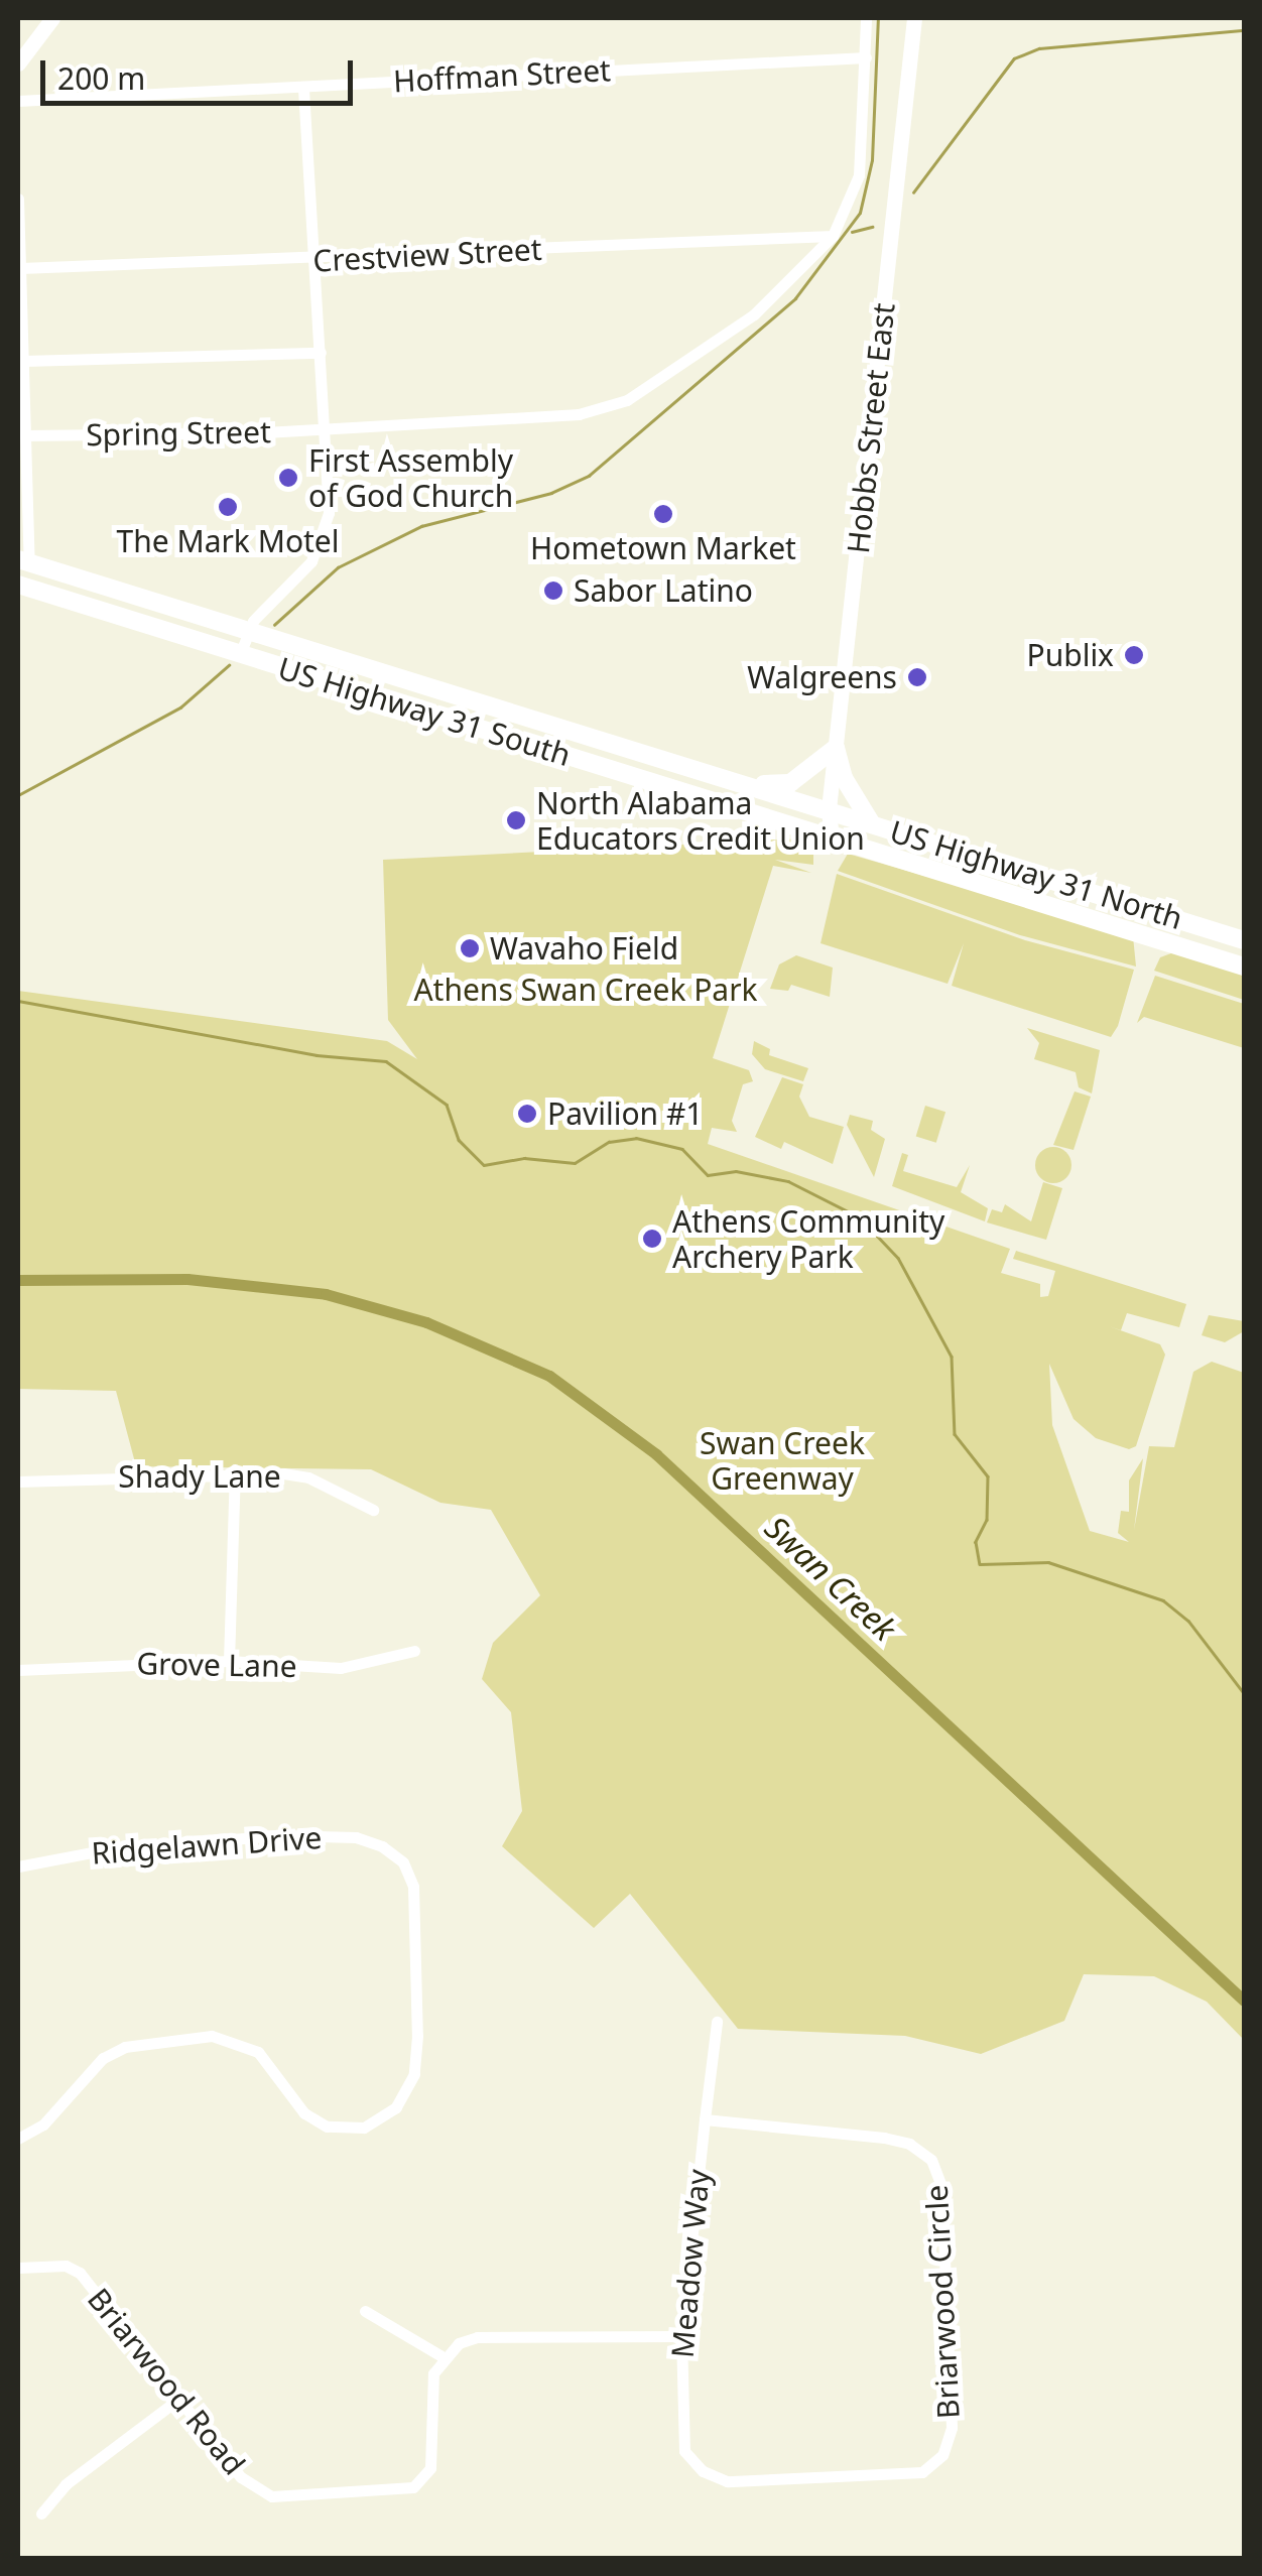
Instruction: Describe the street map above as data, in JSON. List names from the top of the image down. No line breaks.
{"streets":{"main road":["Hobbs Street East","US Highway 31 South","US Highway 31 North"],"street":["Hoffman Street","Crestview Street","Spring Street","Shady Lane","Grove Lane","Ridgelawn Drive","Meadow Way","Briarwood Circle","Briarwood Road"]},"crossings":[["Hoffman Street","Spring Street"],["Crestview Street","Spring Street"],["Hobbs Street East","US Highway 31 South"],["Hobbs Street East","US Highway 31 North"],["US Highway 31 South","US Highway 31 North"],["Meadow Way","Briarwood Circle"]],"water":["Swan Creek"],"parks":["Athens Swan Creek Park","Swan Creek Greenway"],"places":["First Assembly of God Church","The Mark Motel","Hometown Market","Sabor Latino","Publix","Walgreens","North Alabama Educators Credit Union","Wavaho Field","Pavilion #1","Athens Community Archery Park"],"scale_bar":"200 m"}
